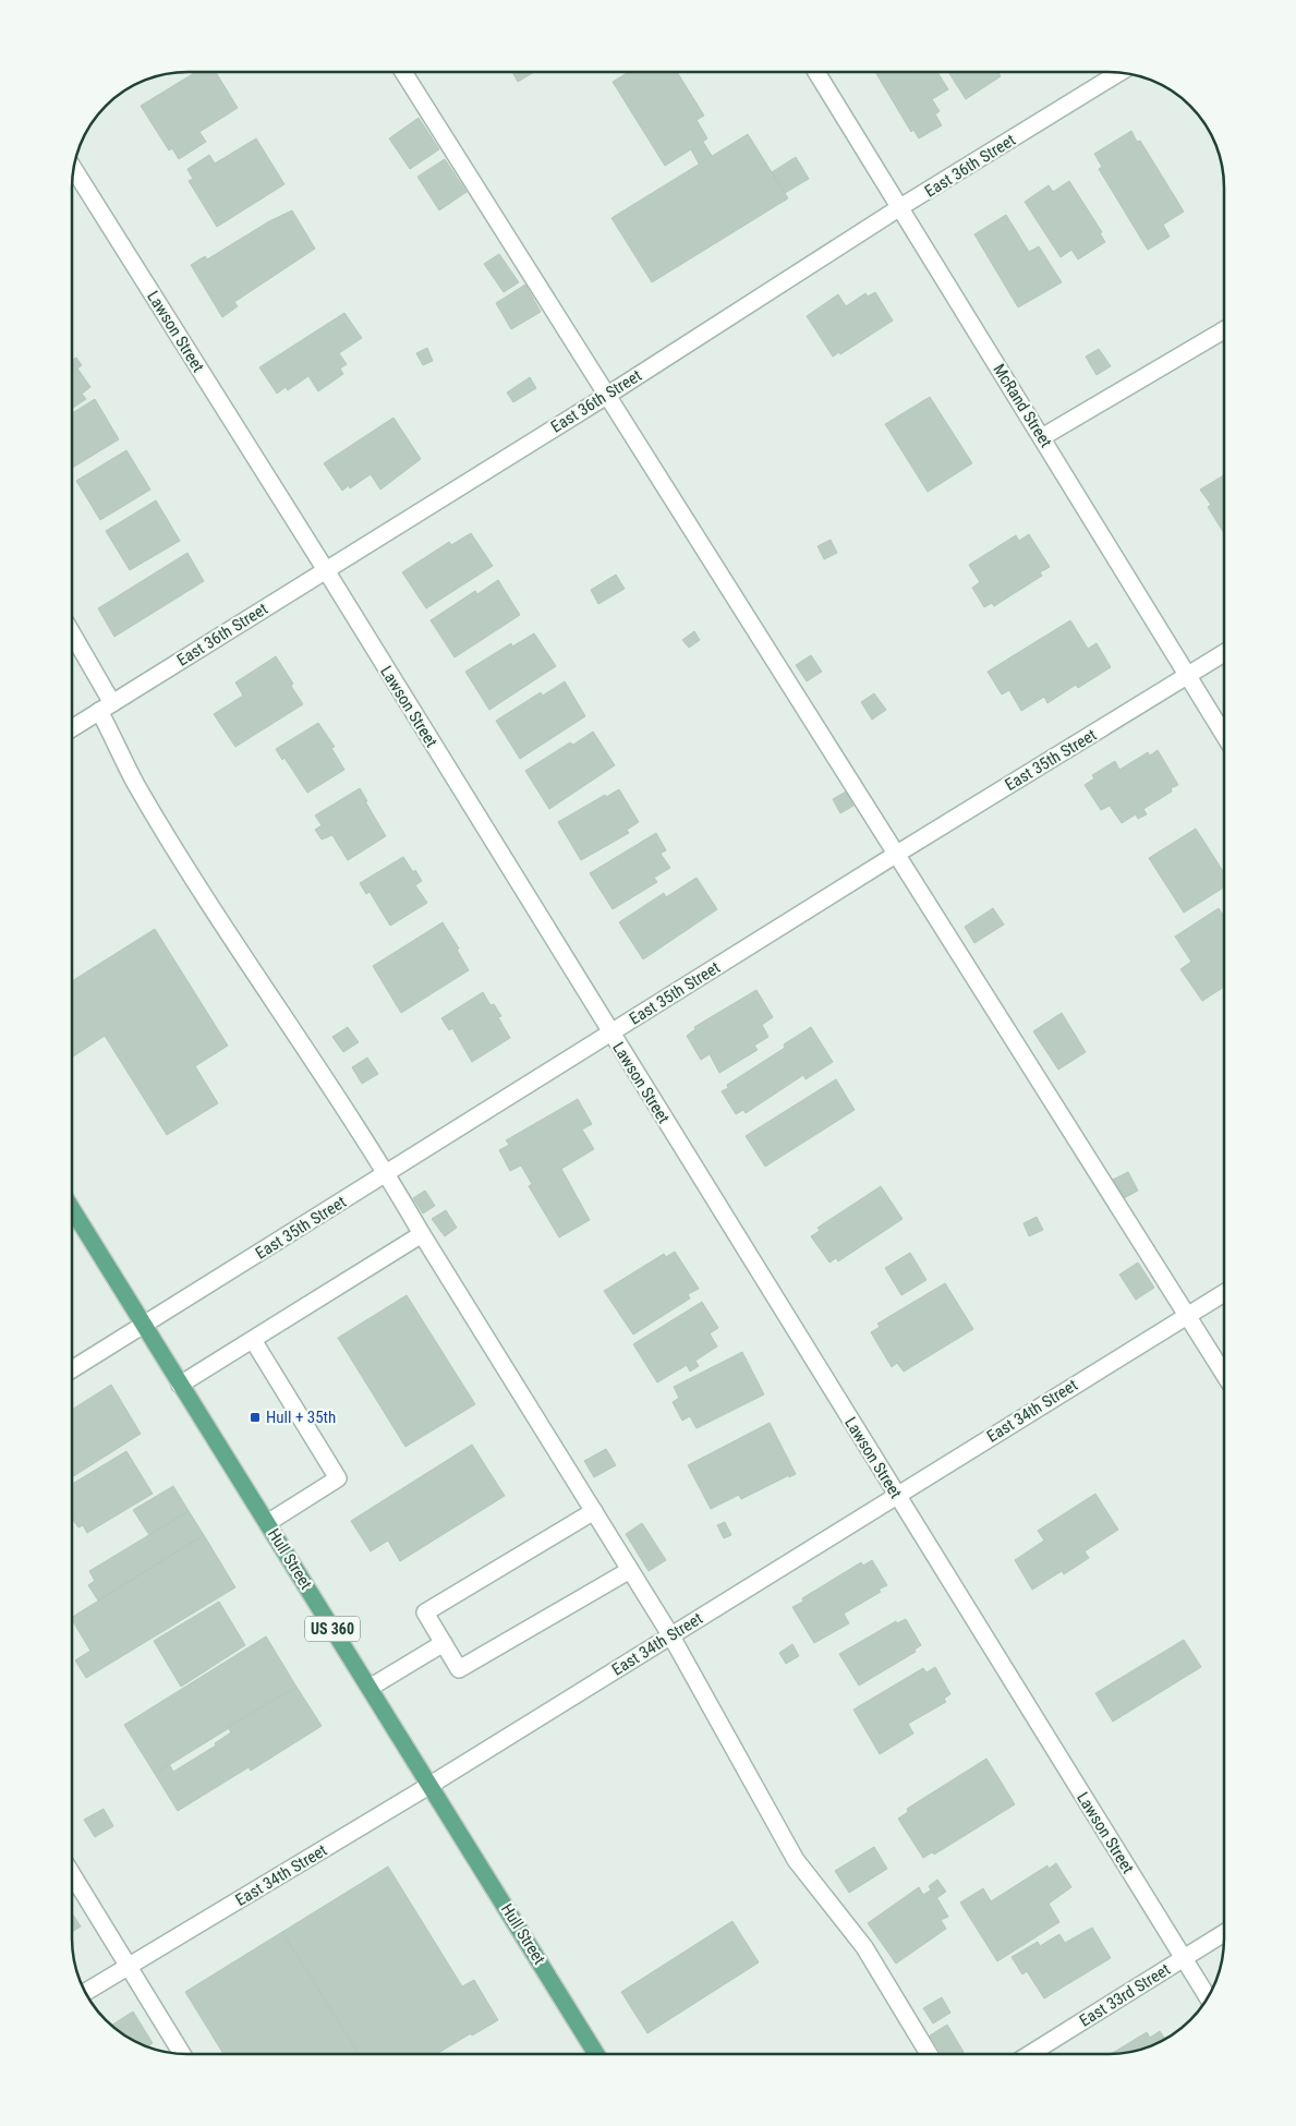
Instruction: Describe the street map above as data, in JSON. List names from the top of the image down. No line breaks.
{"streets":{"main road":["Hull Street","US 360"],"street":["East 36th Street","Lawson Street","McRand Street","East 35th Street","East 34th Street","East 33rd Street"]},"crossings":[["East 36th Street","Lawson Street"],["East 36th Street","McRand Street"],["Lawson Street","East 35th Street"],["Lawson Street","East 34th Street"],["Lawson Street","East 33rd Street"],["McRand Street","East 35th Street"],["East 35th Street","Hull Street"],["East 34th Street","Hull Street"]],"places":{"transit":["Hull + 35th"]}}
